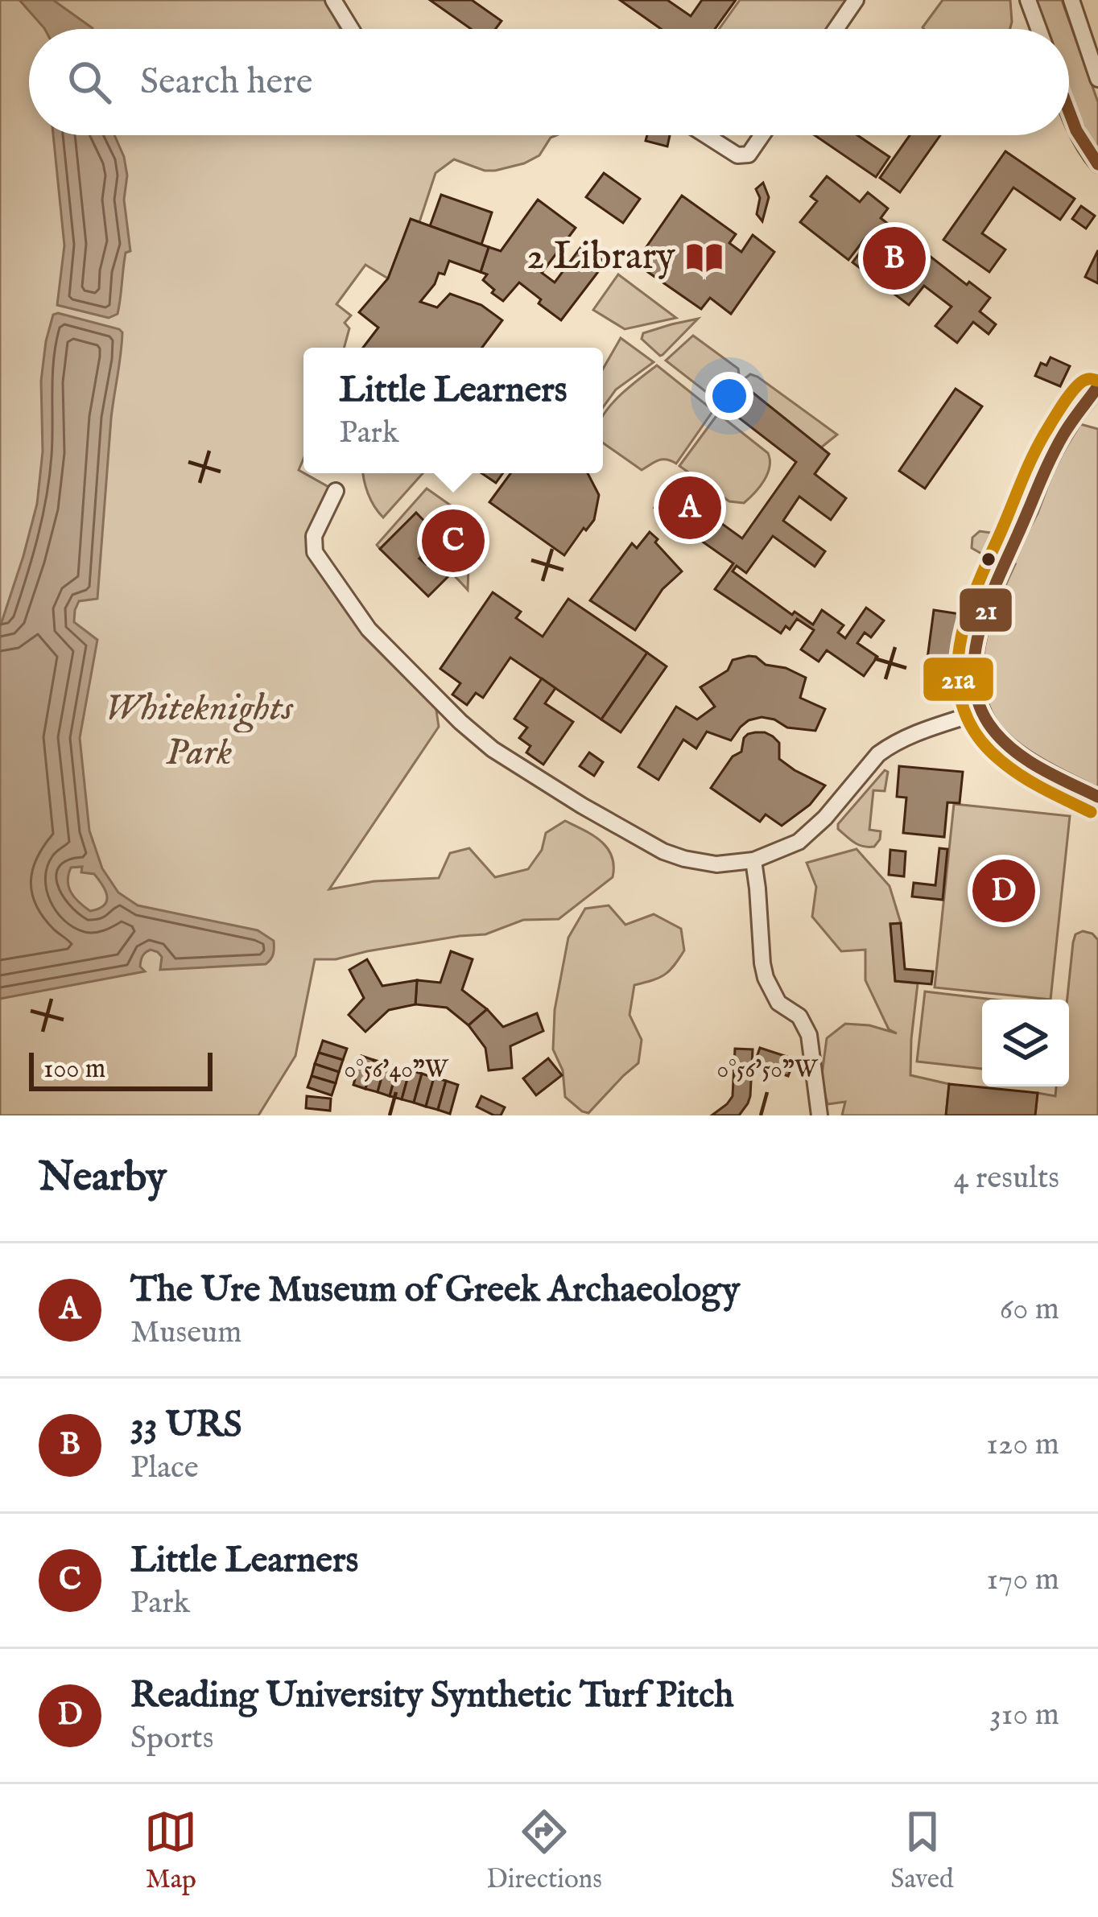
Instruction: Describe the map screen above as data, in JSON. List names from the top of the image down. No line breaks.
{"parks":["Whiteknights Park"],"places":{"library":["2 Library"]},"lines":["transit line 21","transit line 21a"],"scale_bar":"100 m","page":{"search":"Search here","pins":["B","A","C","D"],"popup":["Little Learners","Park"],"scale":"100 m","heading":["Nearby","4 results"],"list":[{"mark":"A","name":"The Ure Museum of Greek Archaeology","note":"Museum","value":"60 m"},{"mark":"B","name":"33 URS","note":"Place","value":"120 m"},{"mark":"C","name":"Little Learners","note":"Park","value":"170 m"},{"mark":"D","name":"Reading University Synthetic Turf Pitch","note":"Sports","value":"310 m"}],"nav":["Map","Directions","Saved"]},"coordinates":["0°56'40\"W","0°56'50\"W"]}
